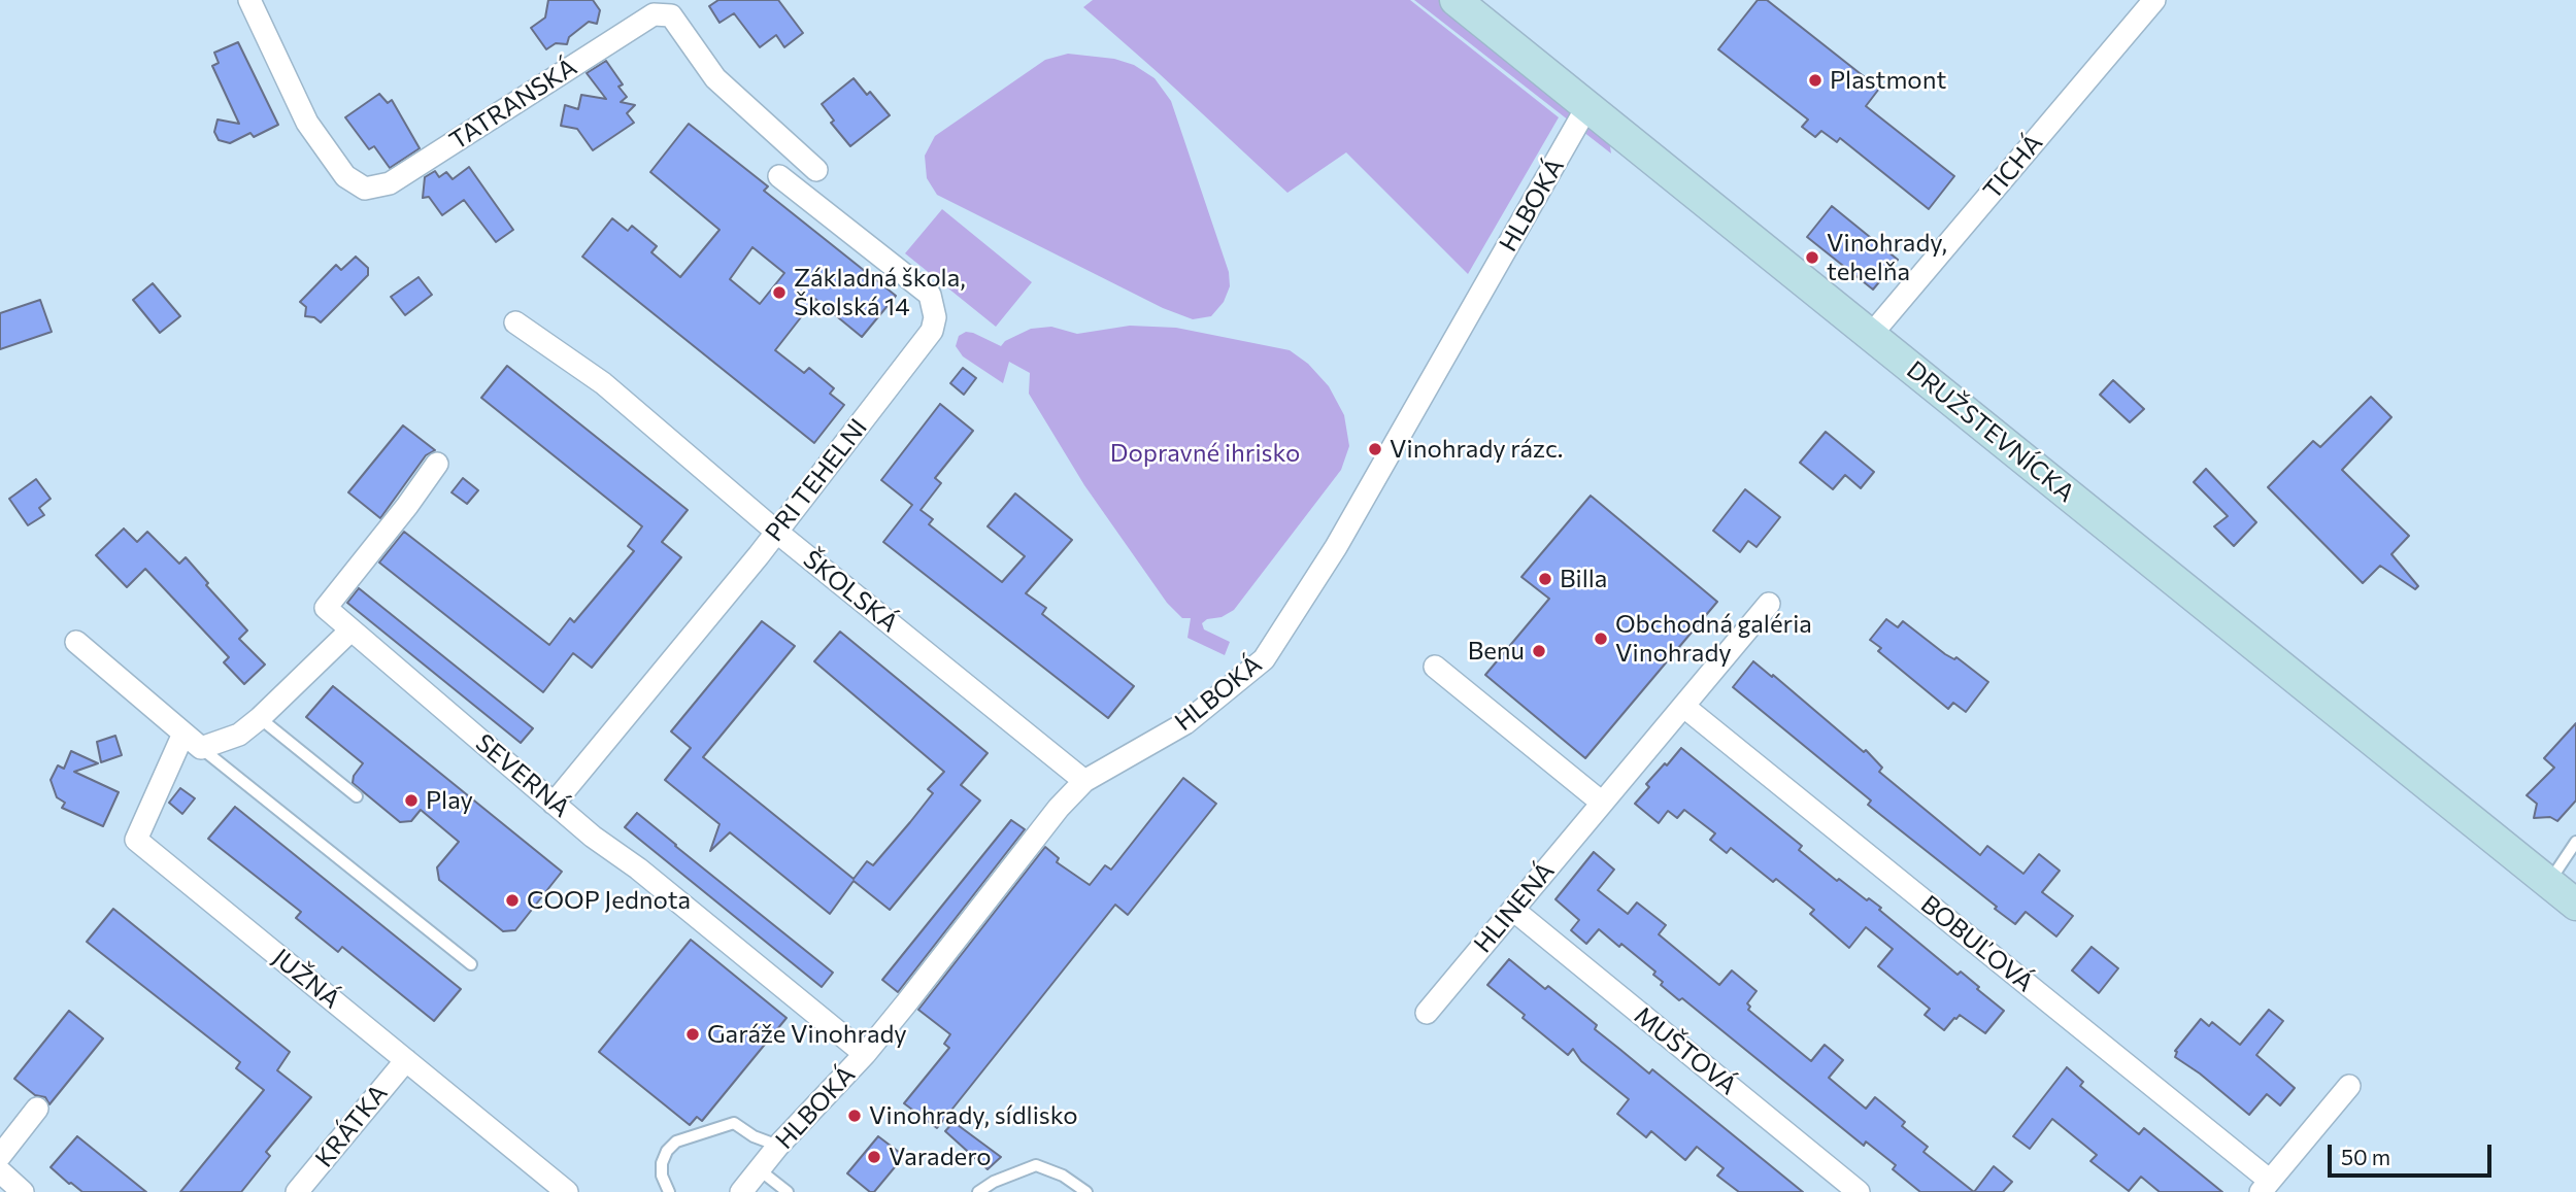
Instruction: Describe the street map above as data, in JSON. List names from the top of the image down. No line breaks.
{"streets":{"main road":["DRUŽSTEVNÍCKA"],"street":["TATRANSKÁ","TICHÁ","HLBOKÁ","PRI TEHELNI","ŠKOLSKÁ","SEVERNÁ","HLINENÁ","BOBUĽOVÁ","JUŽNÁ","MUŠTOVÁ","KRÁTKA"]},"crossings":[["TICHÁ","DRUŽSTEVNÍCKA"],["HLBOKÁ","DRUŽSTEVNÍCKA"],["HLBOKÁ","ŠKOLSKÁ"],["HLBOKÁ","SEVERNÁ"],["PRI TEHELNI","ŠKOLSKÁ"],["PRI TEHELNI","SEVERNÁ"],["HLINENÁ","BOBUĽOVÁ"],["HLINENÁ","MUŠTOVÁ"],["JUŽNÁ","KRÁTKA"]],"parks":["Dopravné ihrisko"],"places":["Plastmont","Vinohrady, tehelňa","Základná škola, Školská 14","Vinohrady rázc.","Billa","Obchodná galéria Vinohrady","Benu","Play","COOP Jednota","Garáže Vinohrady","Vinohrady, sídlisko","Varadero"],"scale_bar":"50 m"}
